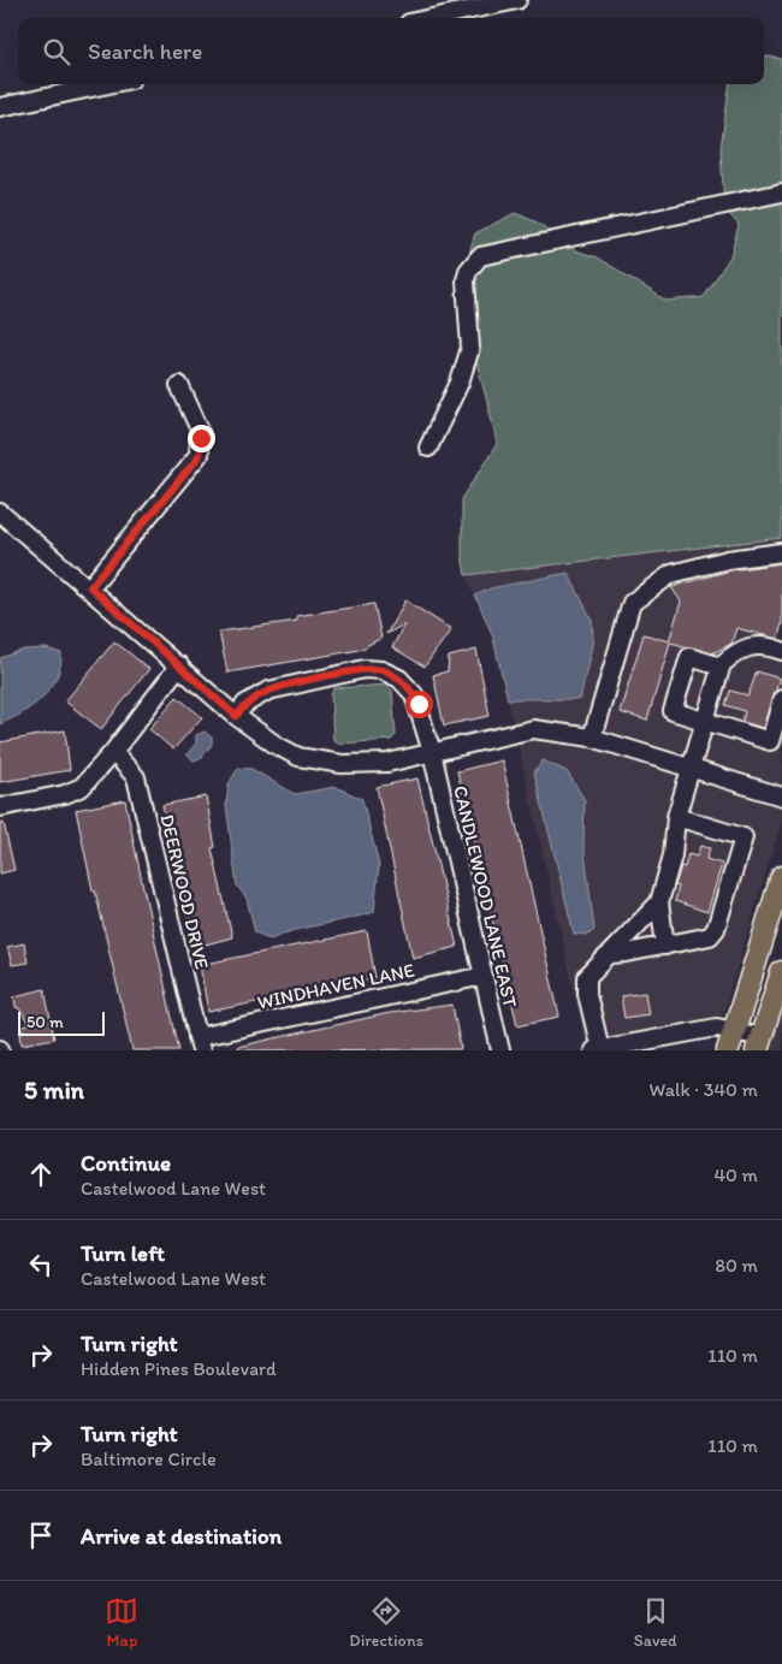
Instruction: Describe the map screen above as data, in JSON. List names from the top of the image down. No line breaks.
{"streets":{"street":["DEERWOOD DRIVE","CANDLEWOOD LANE EAST","WINDHAVEN LANE"]},"crossings":[["DEERWOOD DRIVE","WINDHAVEN LANE"],["CANDLEWOOD LANE EAST","WINDHAVEN LANE"]],"scale_bar":"50 m","page":{"search":"Search here","scale":"50 m","heading":["5 min","Walk · 340 m"],"list":[["Continue","Castelwood Lane West","40 m"],["Turn left","Castelwood Lane West","80 m"],["Turn right","Hidden Pines Boulevard","110 m"],["Turn right","Baltimore Circle","110 m"],"Arrive at destination"],"nav":["Map","Directions","Saved"]}}
